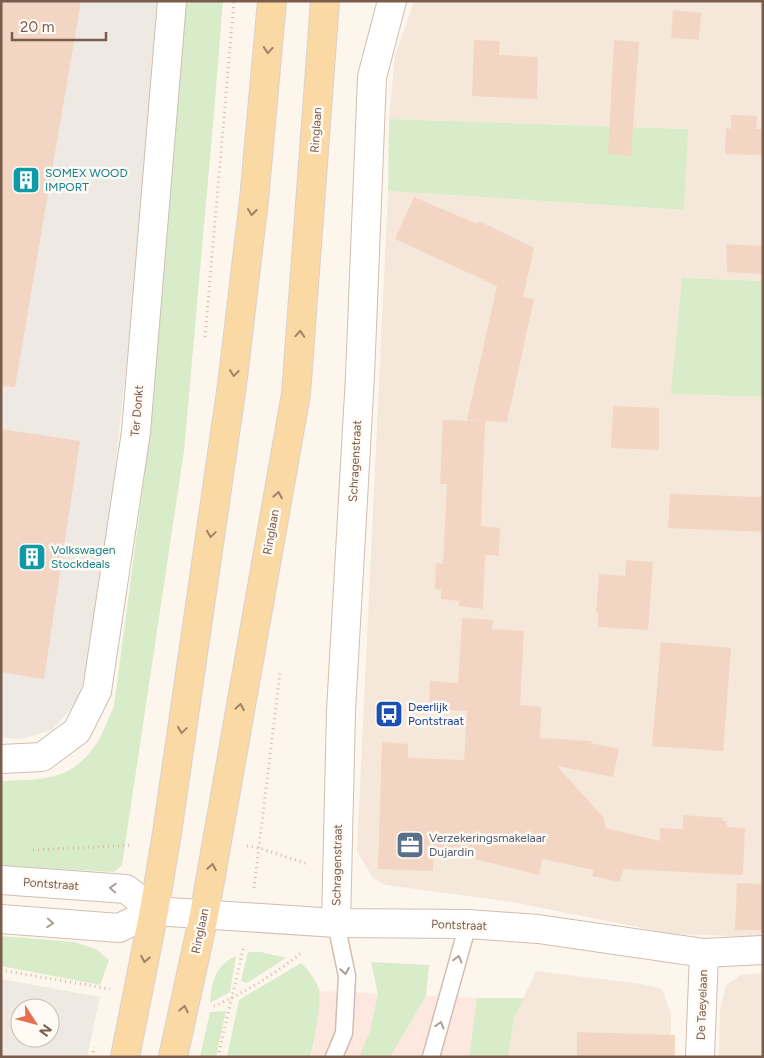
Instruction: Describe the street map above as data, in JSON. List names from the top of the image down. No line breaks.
{"streets":{"main road":["Ringlaan"],"street":["Ter Donkt","Schragenstraat","Pontstraat","De Taeyelaan"]},"crossings":[["Ringlaan","Pontstraat"],["Schragenstraat","Pontstraat"],["Pontstraat","De Taeyelaan"]],"places":{"building":["SOMEX WOOD IMPORT","Volkswagen Stockdeals"],"bus stop":["Deerlijk Pontstraat"],"office":["Verzekeringsmakelaar Dujardin"]},"scale_bar":"20 m","north":"bottom right"}
